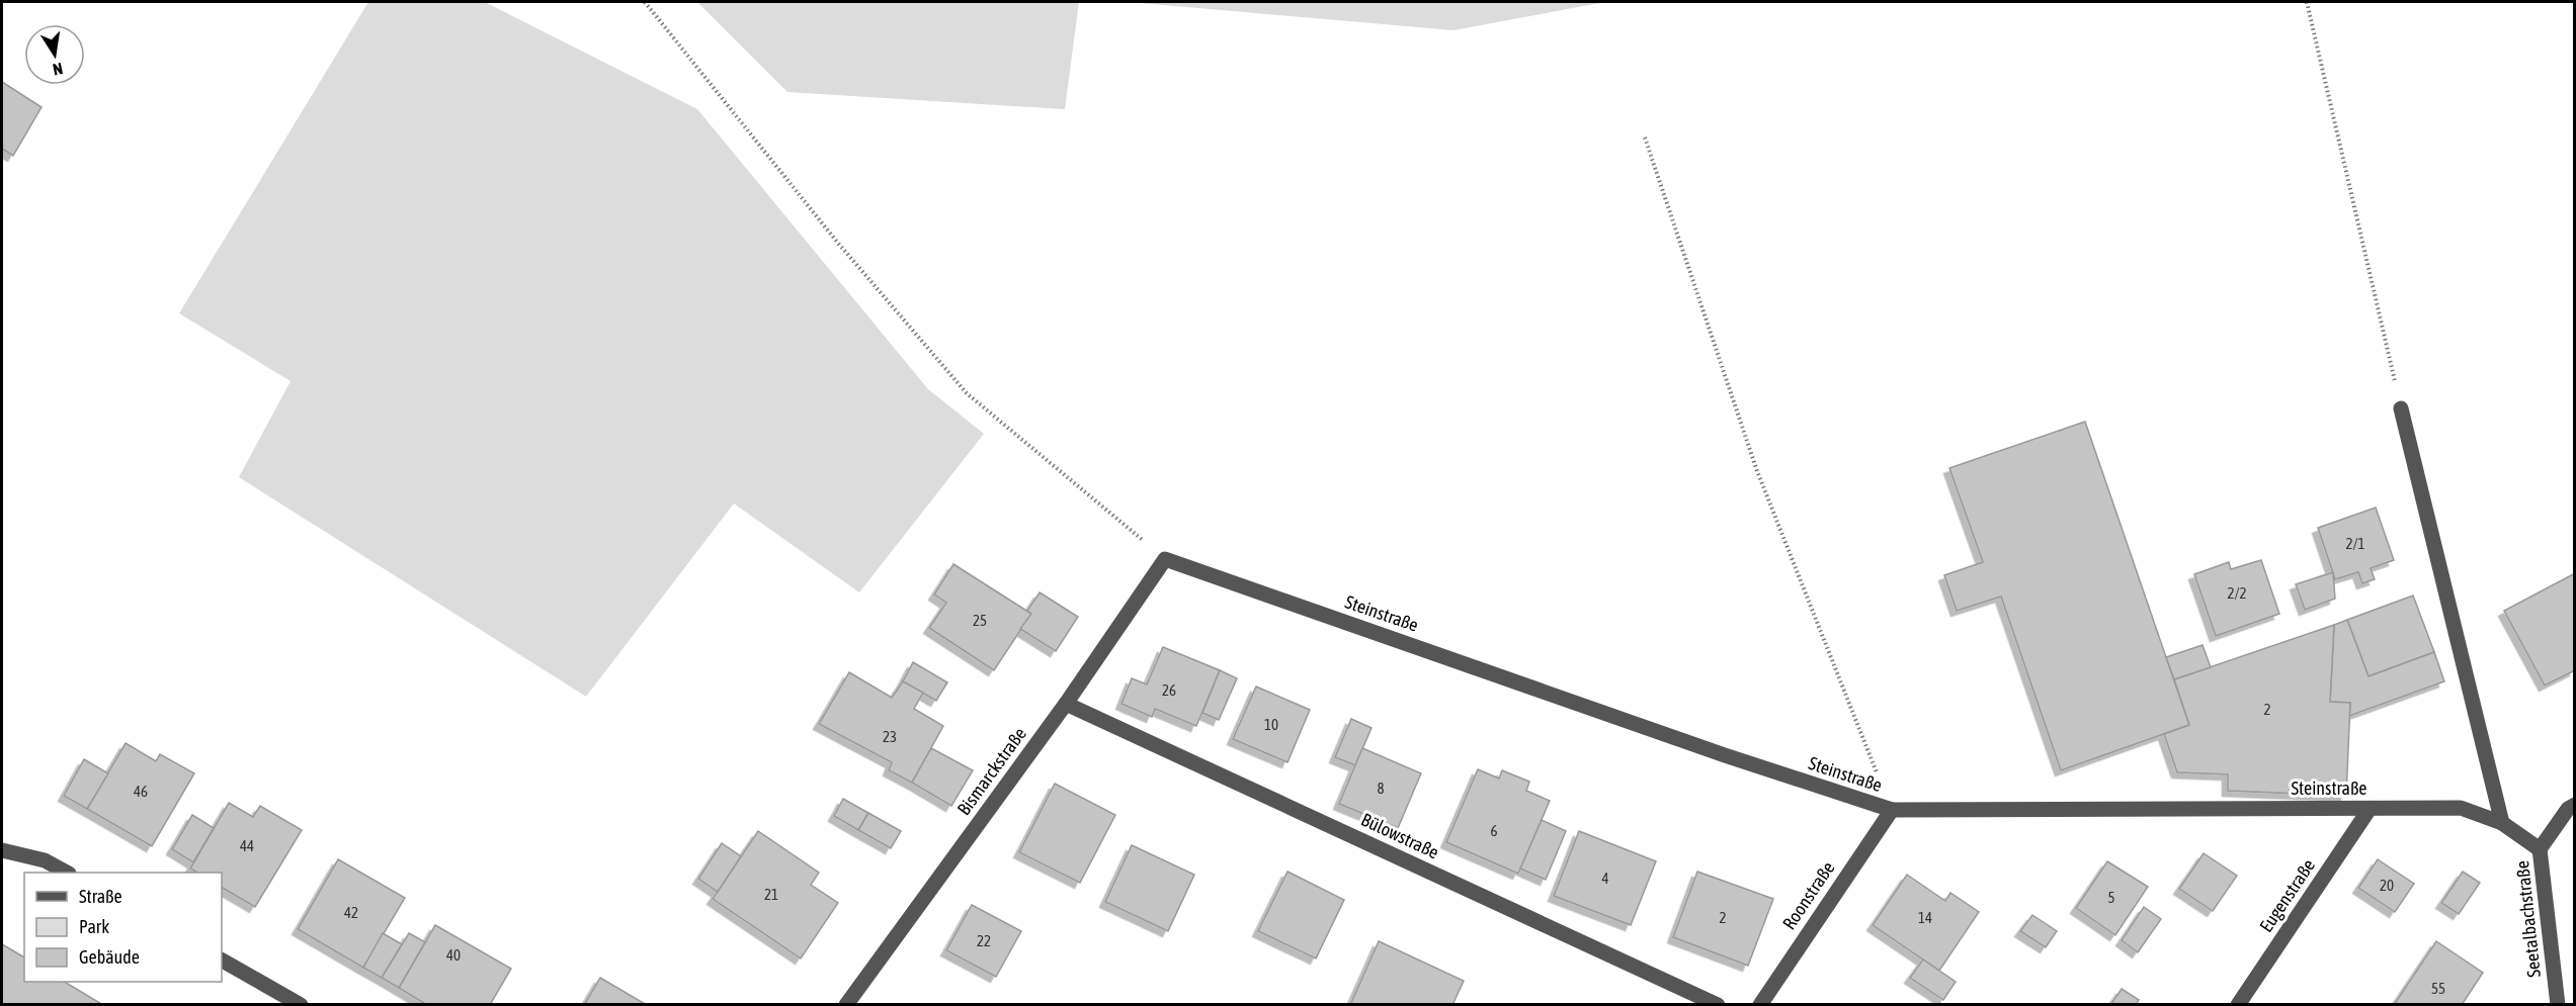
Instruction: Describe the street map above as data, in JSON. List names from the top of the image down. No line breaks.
{"streets":{"street":["Steinstraße","Bismarckstraße","Bülowstraße","Roonstraße","Eugenstraße","Seetalbachstraße"]},"crossings":[["Steinstraße","Bismarckstraße"],["Steinstraße","Roonstraße"],["Steinstraße","Eugenstraße"],["Steinstraße","Seetalbachstraße"],["Bismarckstraße","Bülowstraße"]],"house_numbers":["2/1","2/2","25","26","2","10","23","8","46","6","44","4","20","21","5","42","2","14","22","40","55"],"legend":["Straße","Park","Gebäude"],"north":"bottom"}
